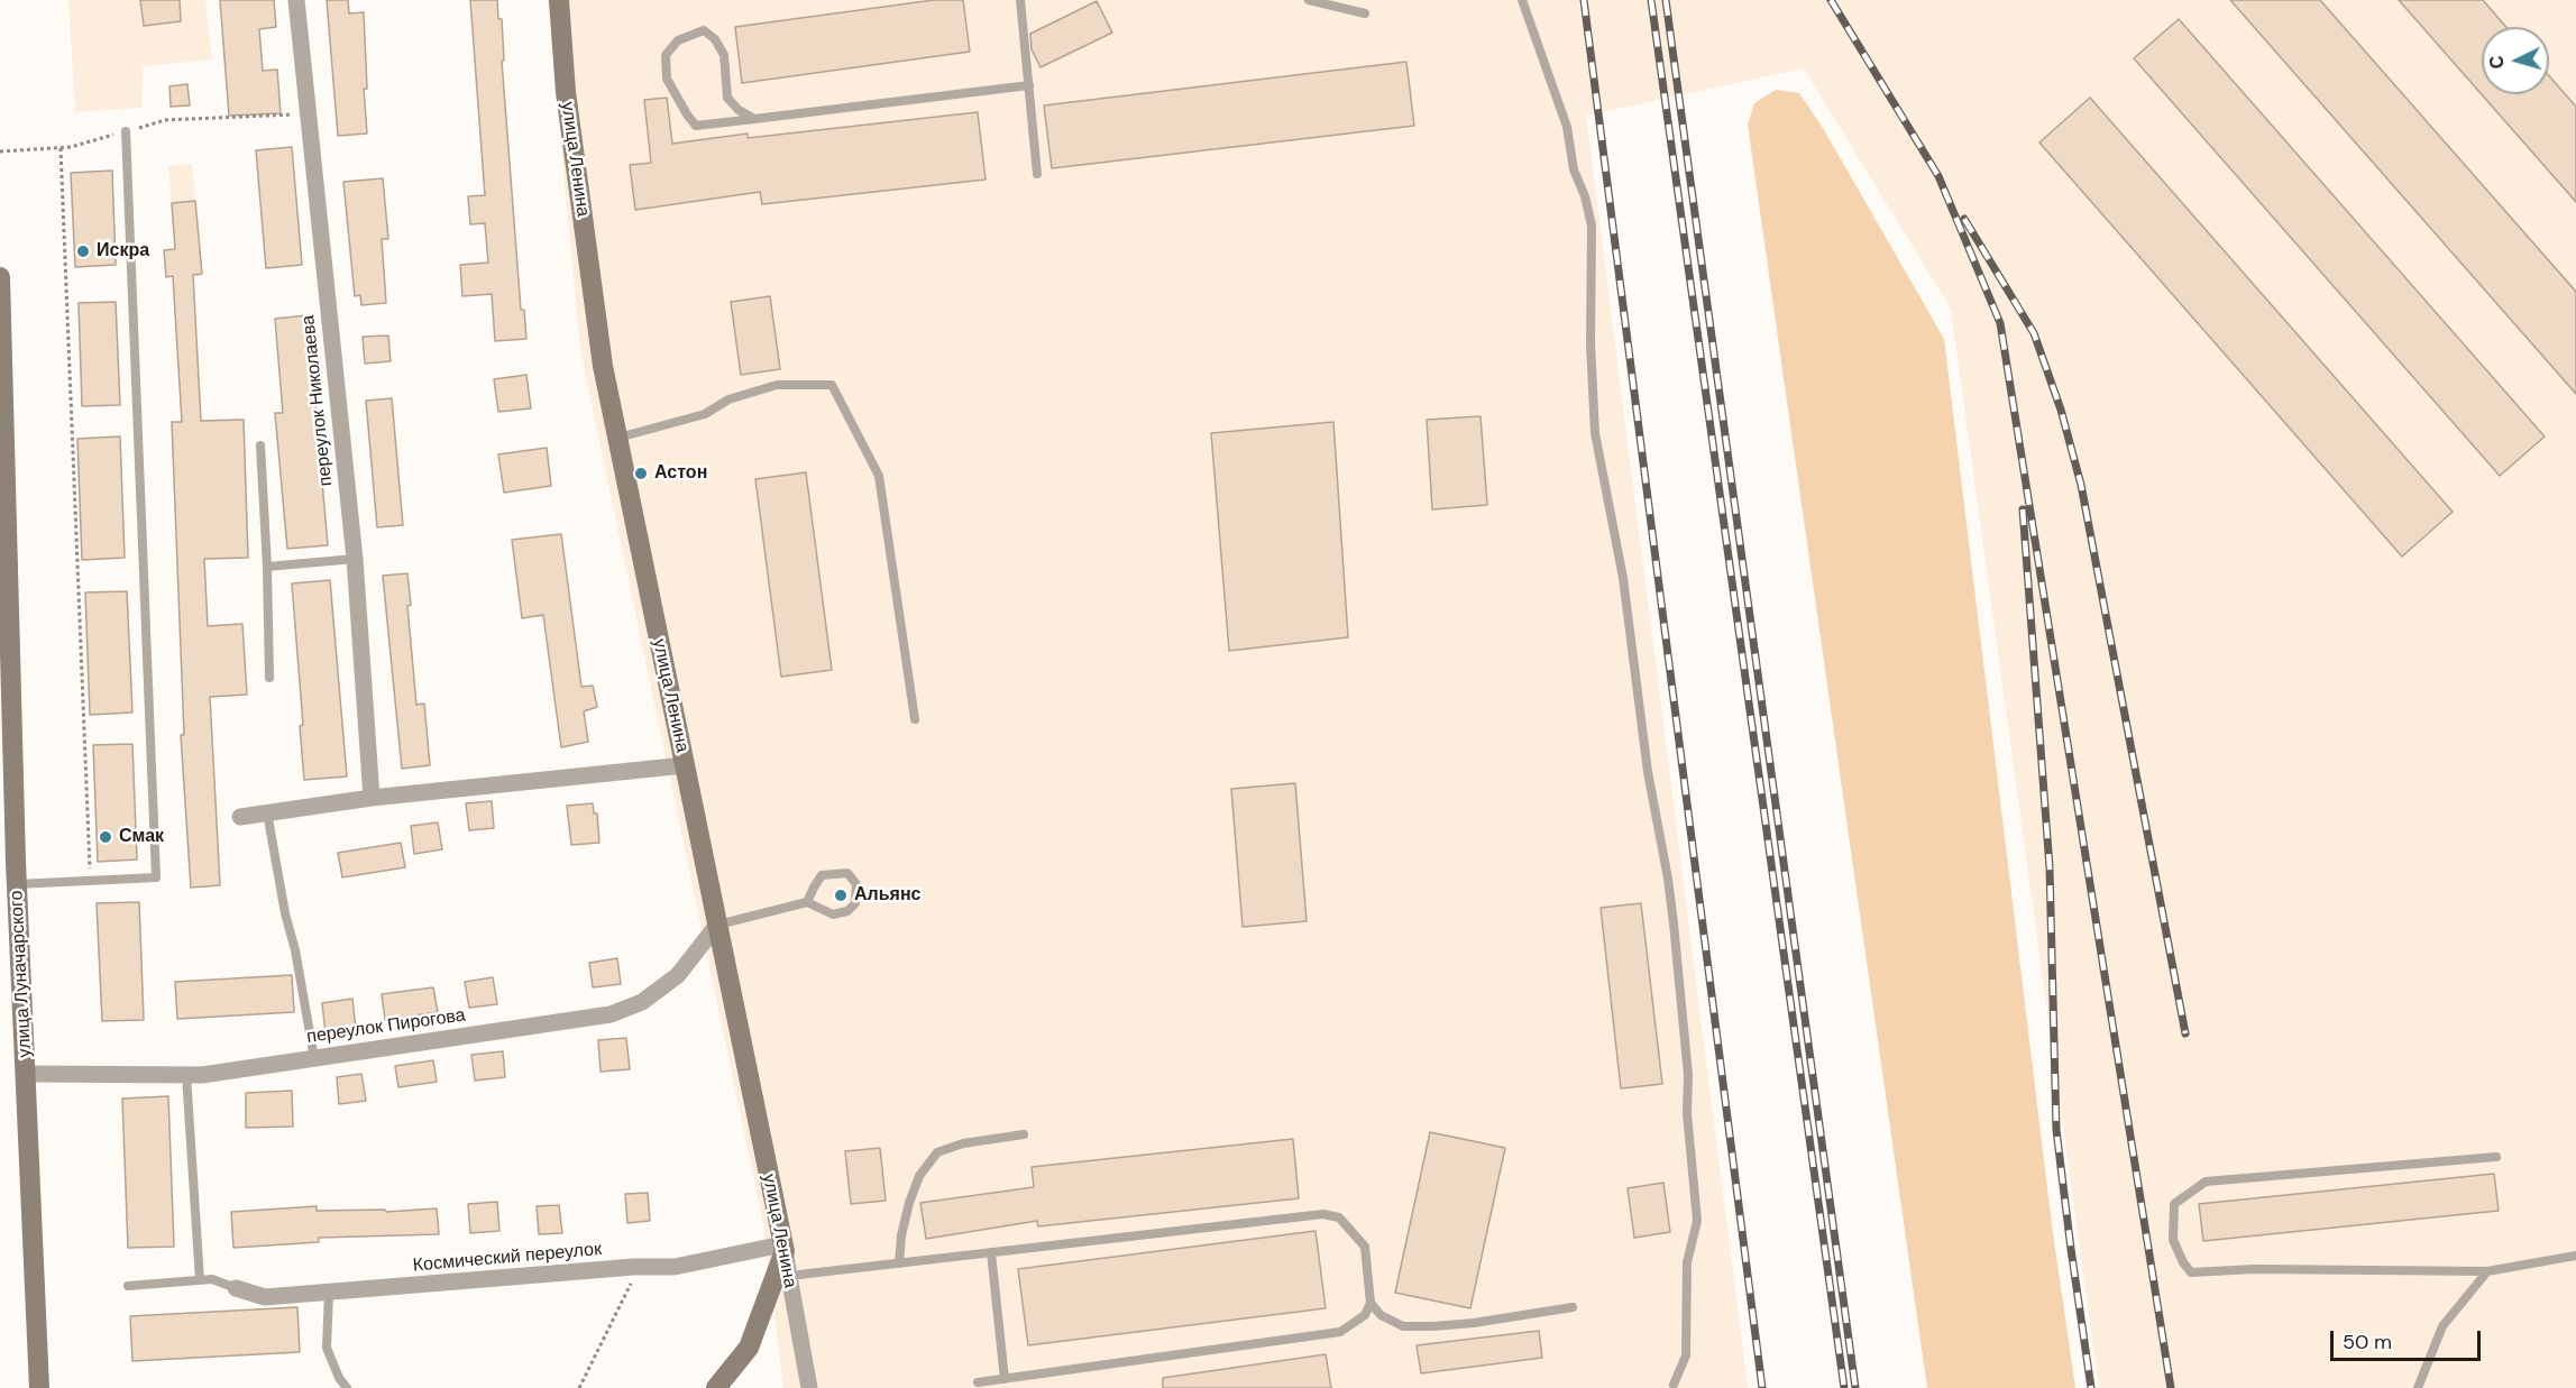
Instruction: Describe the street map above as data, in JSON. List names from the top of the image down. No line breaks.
{"streets":{"main road":["улица Ленина","улица Луначарского"],"street":["переулок Николаева","переулок Пирогова","Космический переулок"]},"crossings":[["улица Ленина","переулок Пирогова"],["улица Ленина","Космический переулок"],["улица Луначарского","переулок Пирогова"]],"places":["Искра","Астон","Смак","Альянс"],"scale_bar":"50 m","north":"left"}
